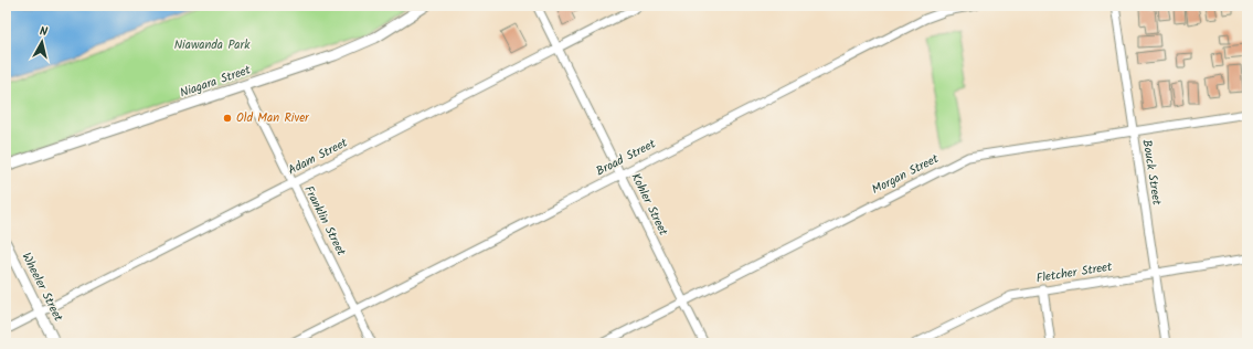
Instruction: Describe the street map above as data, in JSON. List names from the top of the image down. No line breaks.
{"streets":{"main road":["Niagara Street","Wheeler Street"],"street":["Adam Street","Broad Street","Bouck Street","Morgan Street","Kohler Street","Franklin Street","Fletcher Street"]},"crossings":[["Niagara Street","Franklin Street"],["Adam Street","Kohler Street"],["Adam Street","Franklin Street"],["Adam Street","Wheeler Street"],["Broad Street","Kohler Street"],["Broad Street","Franklin Street"],["Bouck Street","Morgan Street"],["Bouck Street","Fletcher Street"],["Morgan Street","Kohler Street"]],"parks":["Niawanda Park"],"places":["Old Man River"],"north":"top"}
